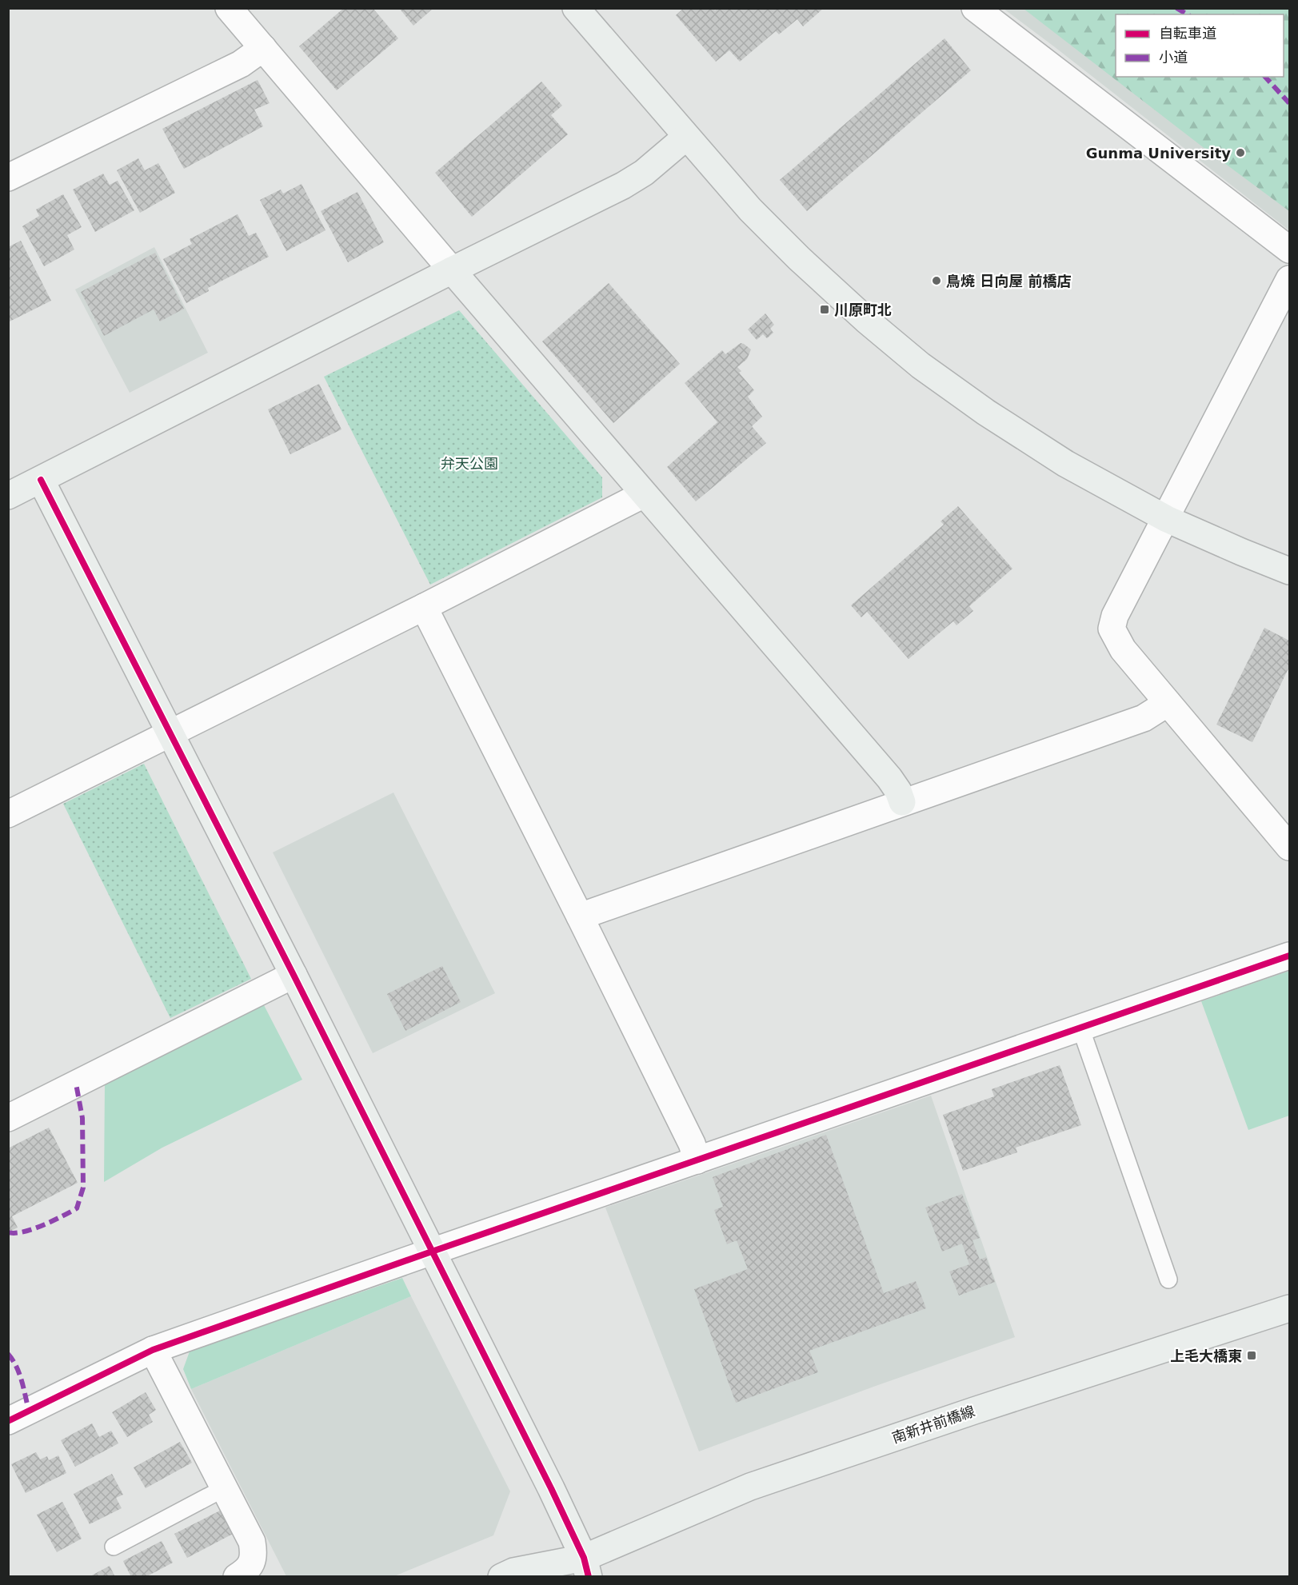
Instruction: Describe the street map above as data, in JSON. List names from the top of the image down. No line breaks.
{"streets":{"street":["南新井前橋線"]},"parks":["弁天公園"],"places":{"other":["Gunma University","鳥焼 日向屋 前橋店"],"transit":["川原町北","上毛大橋東"]},"legend":["自転車道","小道"]}
